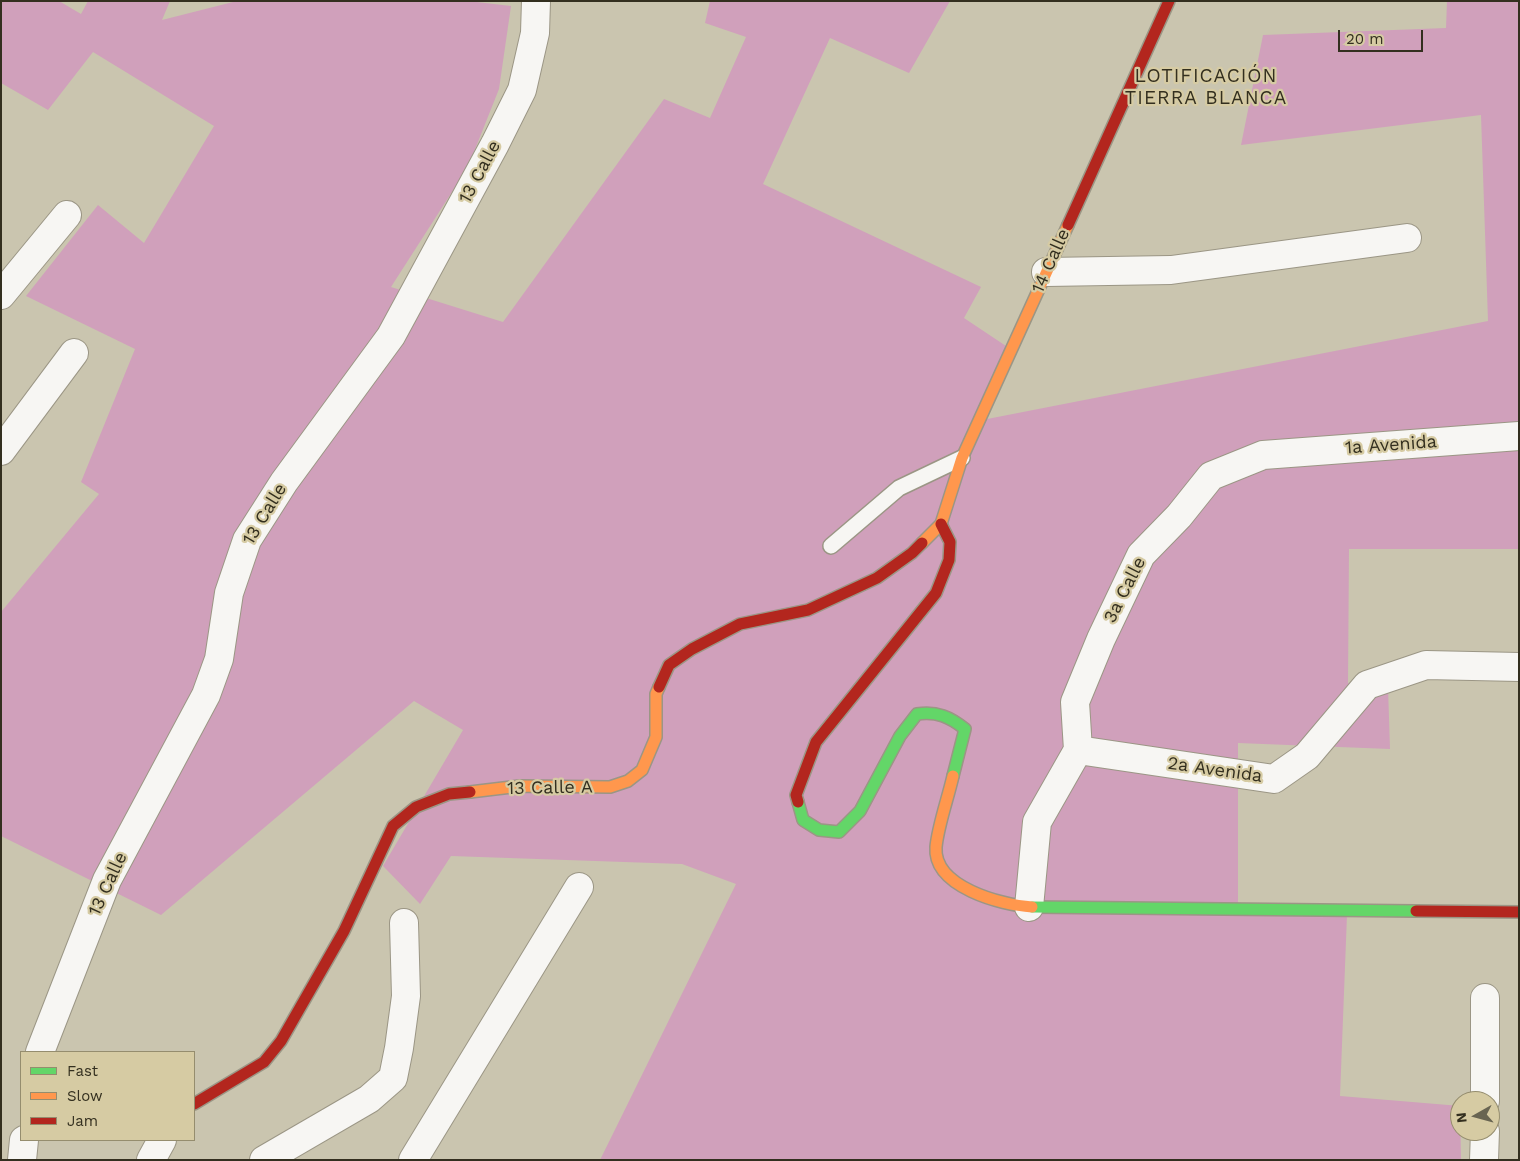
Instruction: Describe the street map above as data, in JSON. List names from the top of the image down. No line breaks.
{"streets":{"street":["13 Calle","14 Calle","1a Avenida","3a Calle","2a Avenida","13 Calle A"]},"crossings":[["14 Calle","13 Calle A"],["1a Avenida","3a Calle"],["3a Calle","2a Avenida"]],"districts":["LOTIFICACIÓN TIERRA BLANCA"],"legend":["Fast","Slow","Jam"],"scale_bar":"20 m","north":"left"}
